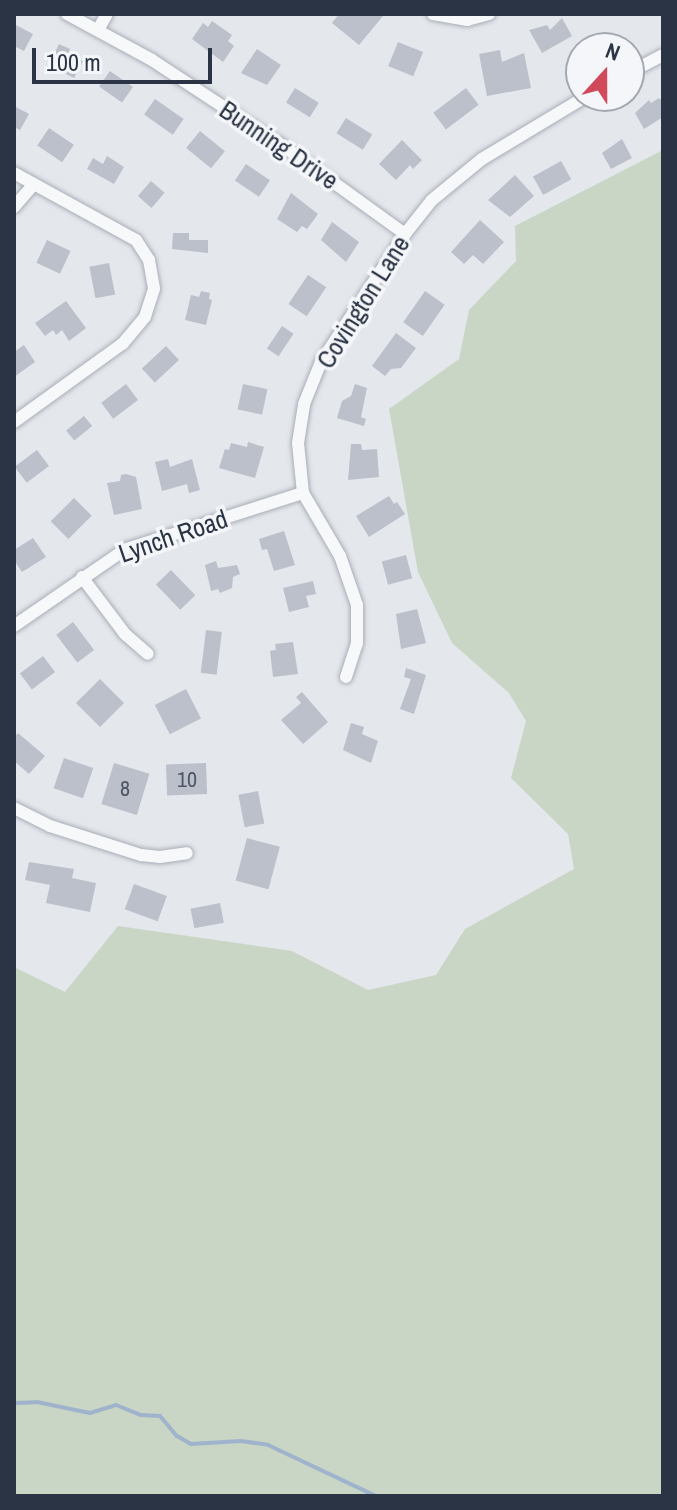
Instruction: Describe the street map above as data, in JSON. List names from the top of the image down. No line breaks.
{"streets":{"street":["Bunning Drive","Covington Lane","Lynch Road"]},"crossings":[["Bunning Drive","Covington Lane"],["Covington Lane","Lynch Road"]],"house_numbers":["10","8"],"scale_bar":"100 m","north":"top"}
